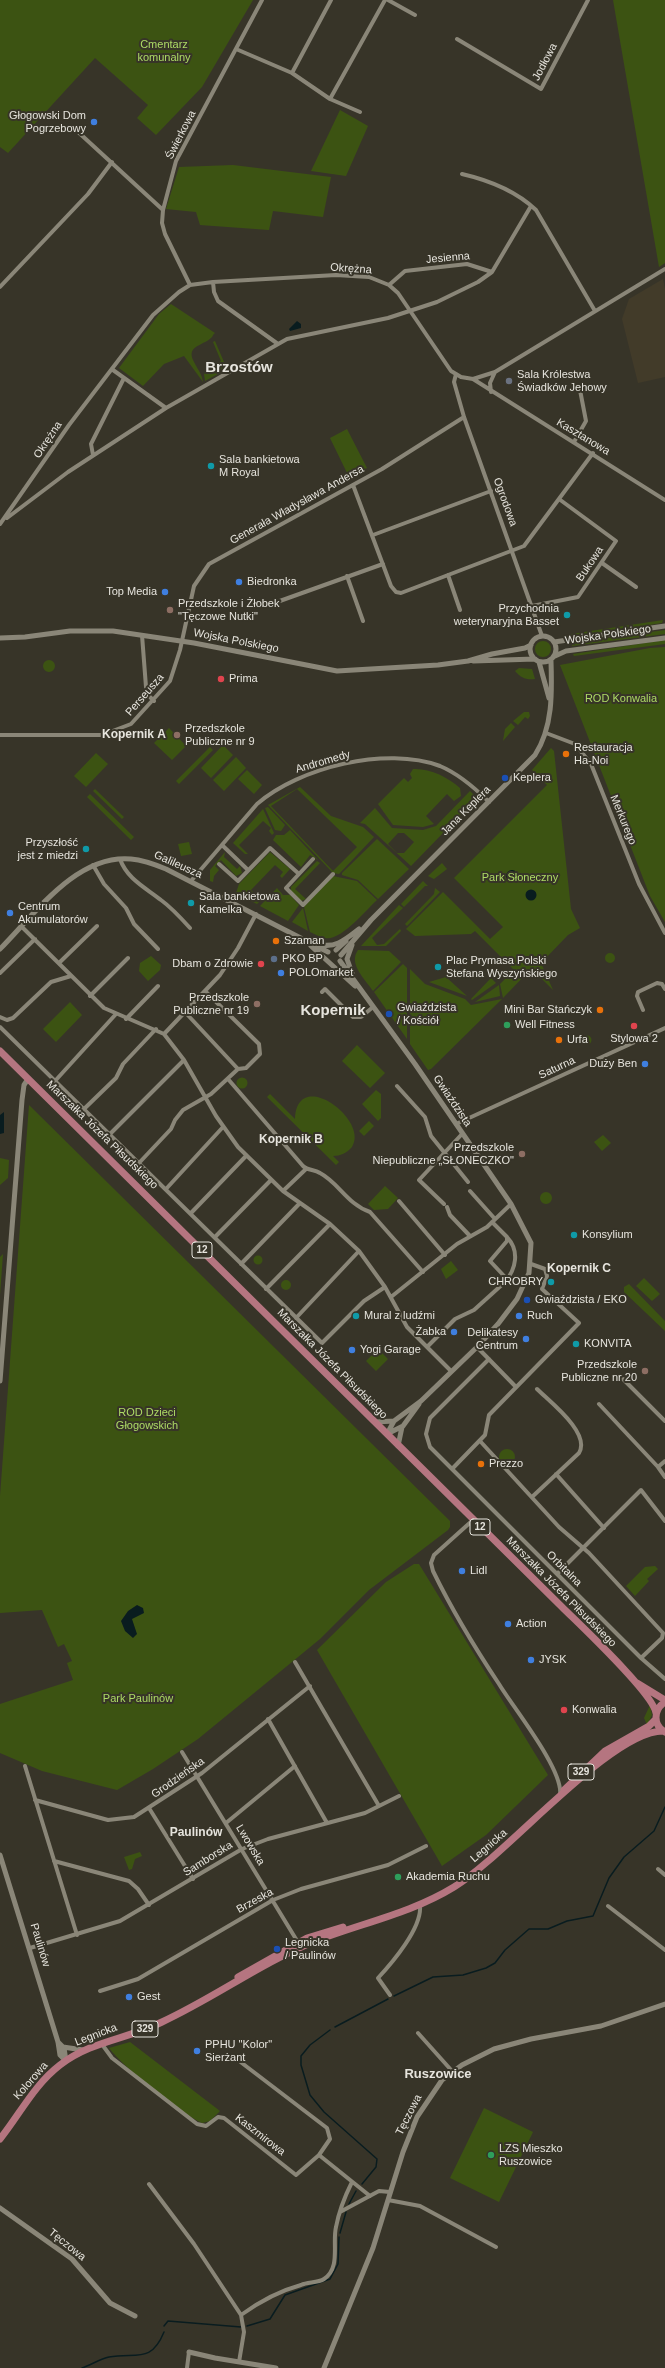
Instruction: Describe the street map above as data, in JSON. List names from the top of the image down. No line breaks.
{"streets":{"main road":["Marszałka Józefa Piłsudskiego","12","329","Legnicka","Kolorowa"],"street":["Jodłowa","Świerkowa","Jesienna","Okrężna","Kasztanowa","Ogrodowa","Generała Władysława Andersa","Bukowa","Wojska Polskiego","Perseusza","Andromedy","Jana Keplera","Merkurego","Galileusza","Saturna","Gwiaździsta","Orbitalna","Grodzieńska","Lwowska","Samborska","Brzeska","Paulinów","Tęczowa","Kaszmirowa"]},"crossings":[["Świerkowa","Okrężna"],["Jesienna","Okrężna"],["Okrężna","Kasztanowa"],["Kasztanowa","Ogrodowa"],["Ogrodowa","Generała Władysława Andersa"],["Ogrodowa","Bukowa"],["Ogrodowa","Wojska Polskiego"],["Ogrodowa","Jana Keplera"],["Generała Władysława Andersa","Wojska Polskiego"],["Generała Władysława Andersa","Perseusza"],["Wojska Polskiego","Perseusza"],["Wojska Polskiego","Jana Keplera"],["Andromedy","Jana Keplera"],["Andromedy","Galileusza"],["Jana Keplera","Merkurego"],["Jana Keplera","Galileusza"],["Jana Keplera","Gwiaździsta"],["Galileusza","Gwiaździsta"],["Saturna","Gwiaździsta"],["Gwiaździsta","Marszałka Józefa Piłsudskiego"],["Marszałka Józefa Piłsudskiego","12"],["Marszałka Józefa Piłsudskiego","Legnicka"],["12","Legnicka"],["Grodzieńska","Lwowska"],["Lwowska","Legnicka"],["Lwowska","Samborska"],["Lwowska","Brzeska"],["Legnicka","Paulinów"],["Legnicka","Kolorowa"],["Legnicka","Kaszmirowa"],["Samborska","Paulinów"],["Paulinów","Kolorowa"]],"districts":["Brzostów","Kopernik A","Kopernik","Kopernik B","Kopernik C","Paulinów","Ruszowice"],"parks":["Cmentarz komunalny","ROD Konwalia","Park Słoneczny","ROD Dzieci Głogowskich","Park Paulinów"],"places":["Głogowski Dom Pogrzebowy","Sala Królestwa Świadków Jehowy","Sala bankietowa M Royal","Biedronka","Top Media","Przedszkole i Żłobek \"Tęczowe Nutki\"","Przychodnia weterynaryjna Basset","Prima","Przedszkole Publiczne nr 9","Restauracja Ha-Noi","Keplera","Przyszłość jest z miedzi","Sala bankietowa Kamelka","Centrum Akumulatorów","Szaman","PKO BP","Dbam o Zdrowie","Plac Prymasa Polski Stefana Wyszyńskiego","POLOmarket","Przedszkole Publiczne nr 19","Mini Bar Stańczyk","Gwiaździsta / Kościół","Well Fitness","Stylowa 2","Urfa","Duży Ben","Przedszkole Niepubliczne „SŁONECZKO\"","Konsylium","CHROBRY","Gwiaździsta / EKO","Mural z ludźmi","Ruch","Żabka","Delikatesy Centrum","KONVITA","Yogi Garage","Przedszkole Publiczne nr 20","Prezzo","Lidl","Action","JYSK","Konwalia","Akademia Ruchu","Legnicka / Paulinów","Gest","PPHU \"Kolor\" Sierżant","LZS Mieszko Ruszowice"]}
